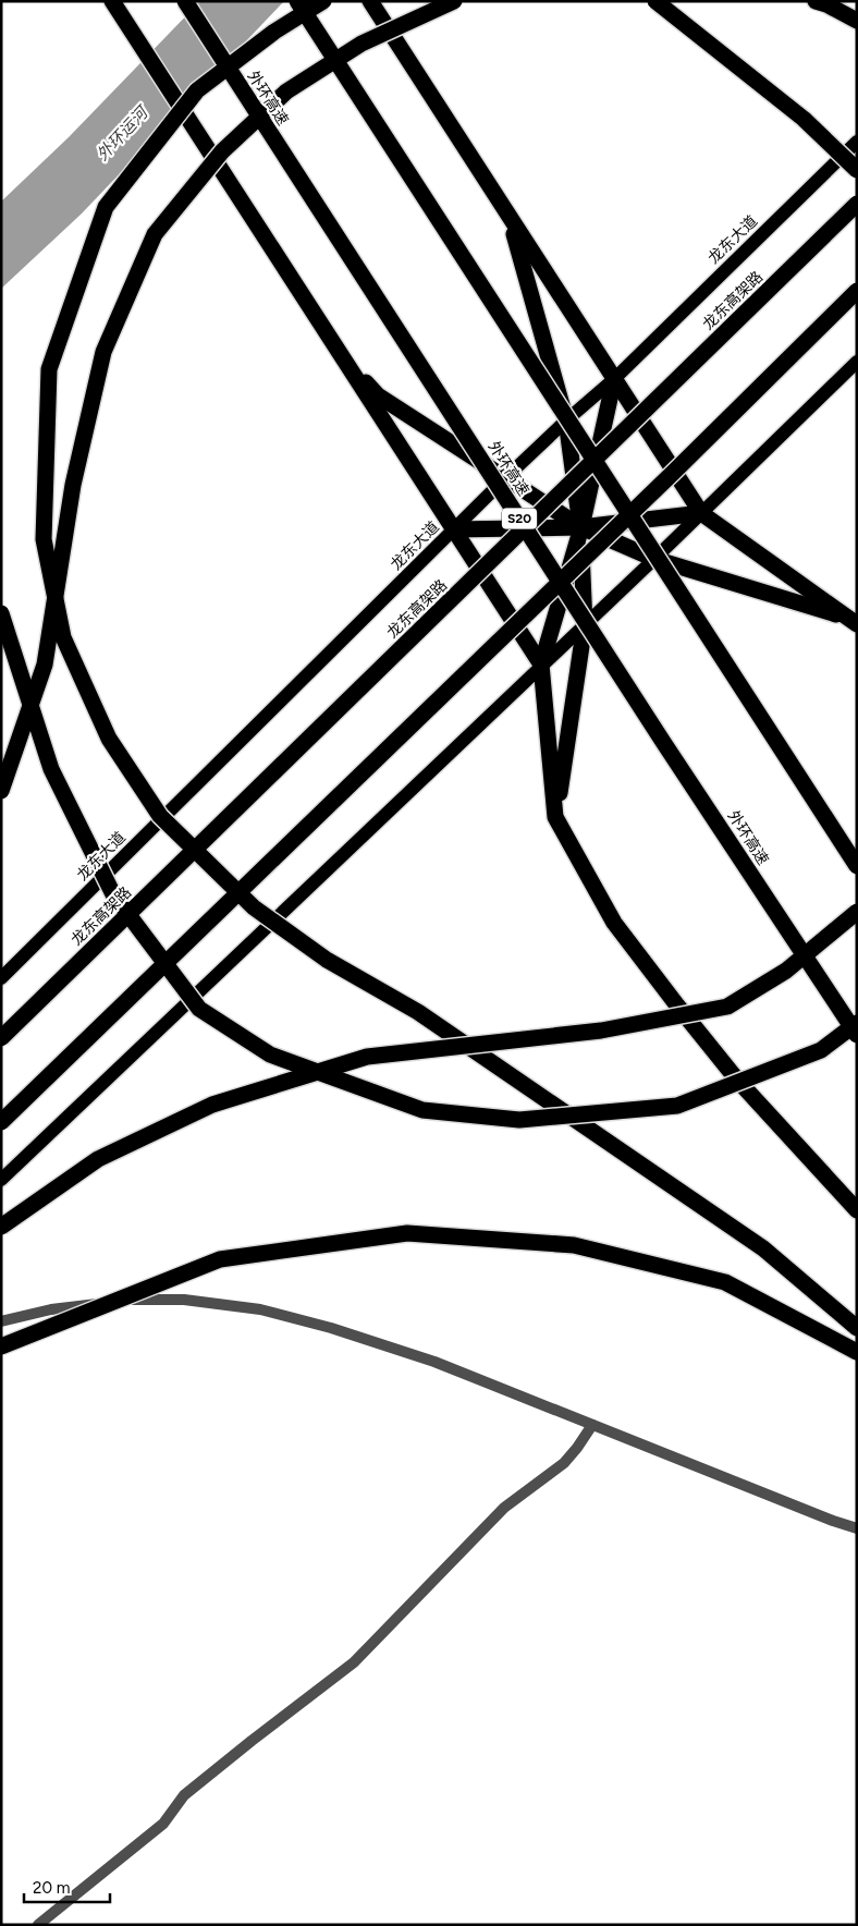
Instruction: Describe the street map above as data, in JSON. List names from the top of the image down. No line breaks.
{"streets":{"highway":["外环高速","龙东高架路","S20"],"main road":["龙东大道"]},"water":["外环运河"],"scale_bar":"20 m"}
